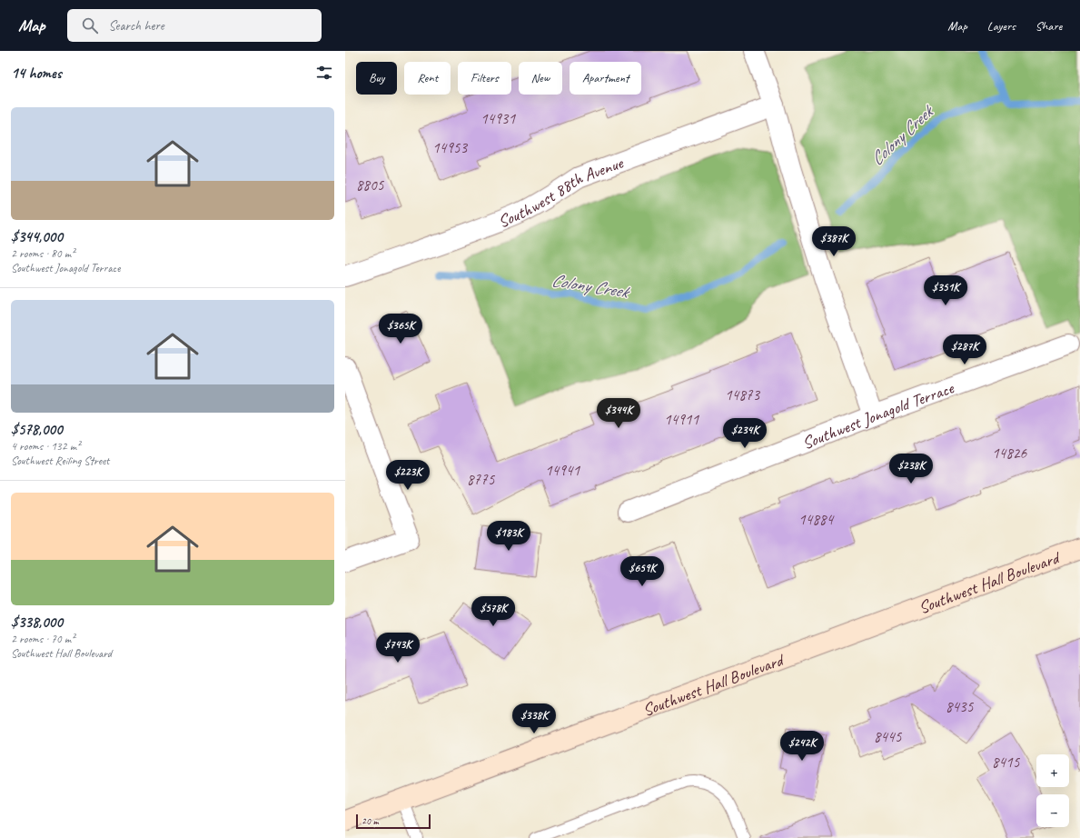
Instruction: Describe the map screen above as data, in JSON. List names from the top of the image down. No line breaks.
{"streets":{"main road":["Southwest Hall Boulevard"],"street":["Southwest 88th Avenue","Southwest Jonagold Terrace"]},"water":["Colony Creek"],"house_numbers":["14931","14953","8805","14873","14911","14826","14941","8775","14884","8435","8445","8415"],"scale_bar":"20 m","page":{"header":"Map","search":"Search here","nav":["Map","Layers","Share"],"heading":"14 homes","chip":["Buy","Rent","Filters","New","Apartment"],"list":[{"name":"$344,000","note":"2 rooms · 80 m² · Southwest Jonagold Terrace"},{"name":"$578,000","note":"4 rooms · 132 m² · Southwest Reiling Street"},{"name":"$338,000","note":"2 rooms · 70 m² · Southwest Hall Boulevard"}],"price":["$387K","$351K","$365K","$287K","$344K","$234K","$238K","$223K","$183K","$659K","$578K","$743K","$338K","$242K"],"map_buttons":["+","−"],"scale":"20 m"}}
